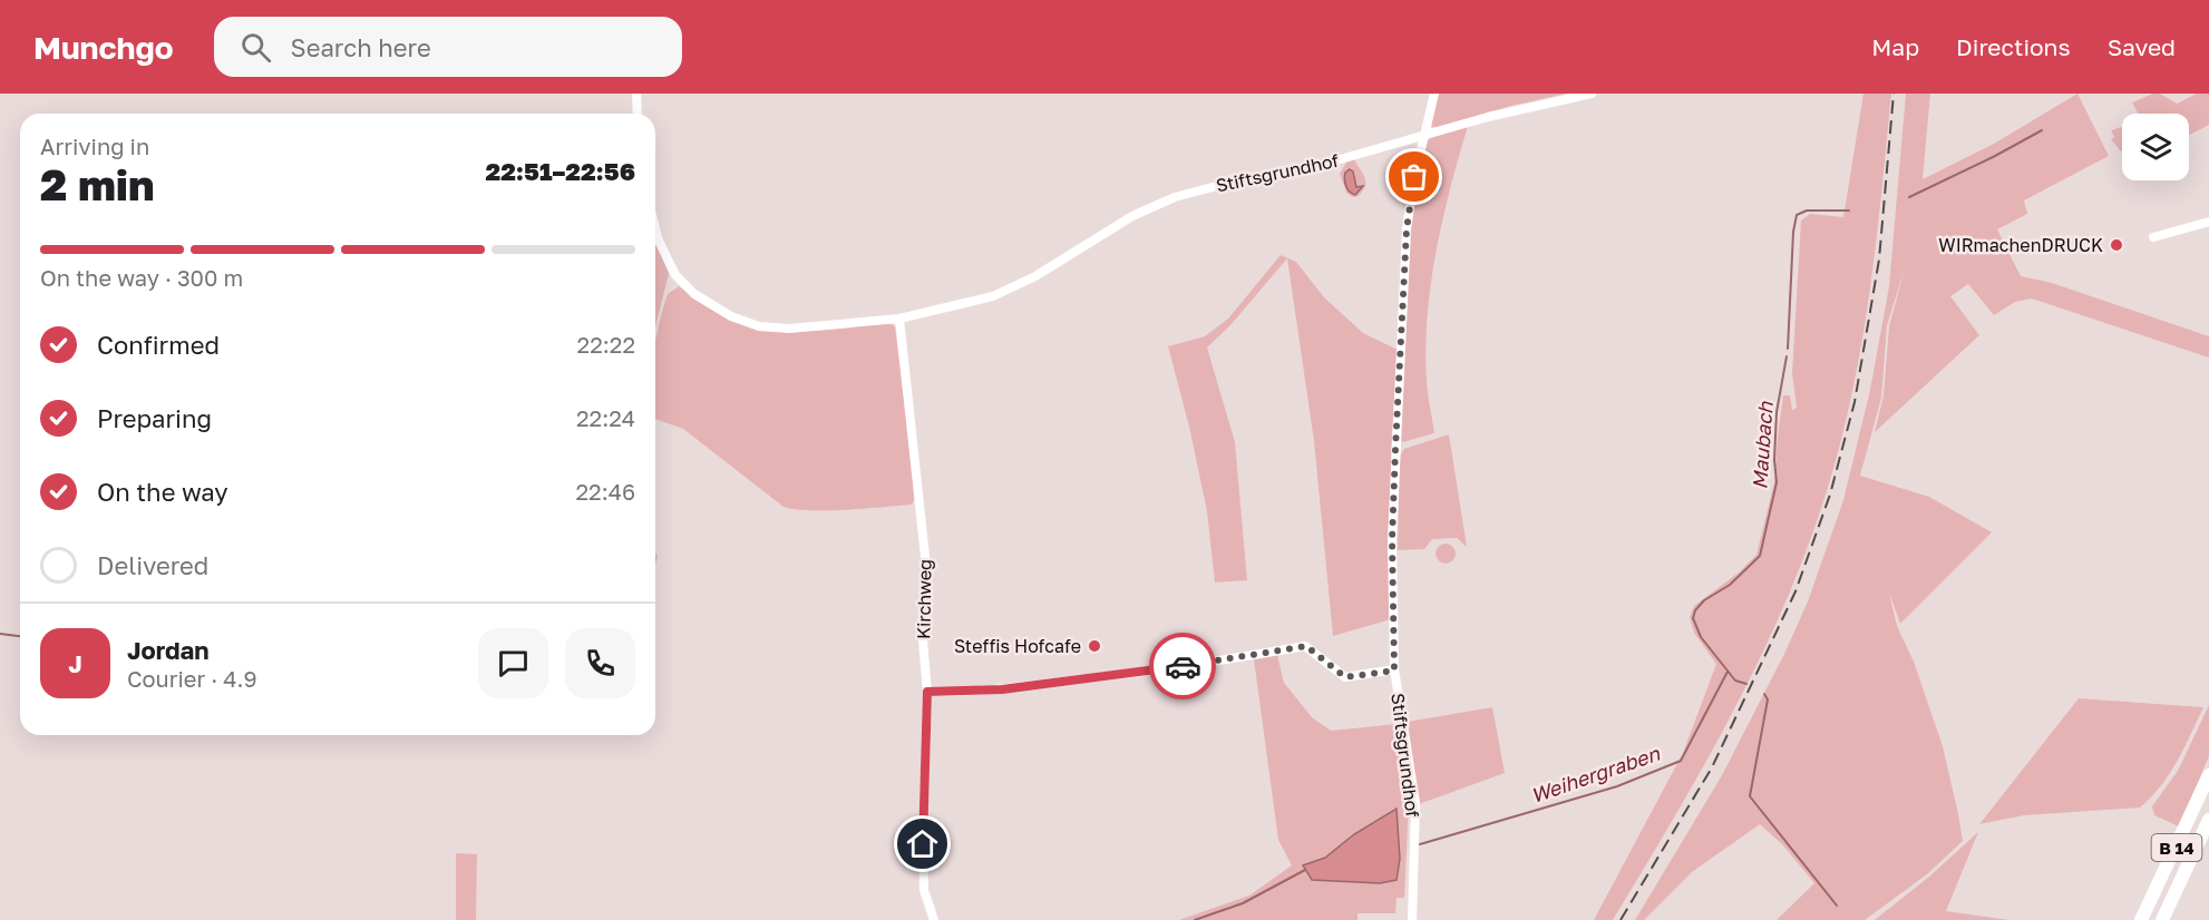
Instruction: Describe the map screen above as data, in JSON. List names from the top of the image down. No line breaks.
{"streets":{"highway":["B 14"],"street":["Stiftsgrundhof","Kirchweg"]},"crossings":[["Stiftsgrundhof","Kirchweg"]],"water":["Maubach","Weihergraben"],"places":["WIRmachenDRUCK","Steffis Hofcafe"],"page":{"header":"Munchgo","search":"Search here","nav":["Map","Directions","Saved"],"heading":["2 min","Arriving in","22:51–22:56"],"panel":["Jordan","Courier · 4.9"],"bar":"On the way · 300 m","list":[["Confirmed","22:22"],["Preparing","22:24"],["On the way","22:46"],"Delivered"],"round":"J"}}
